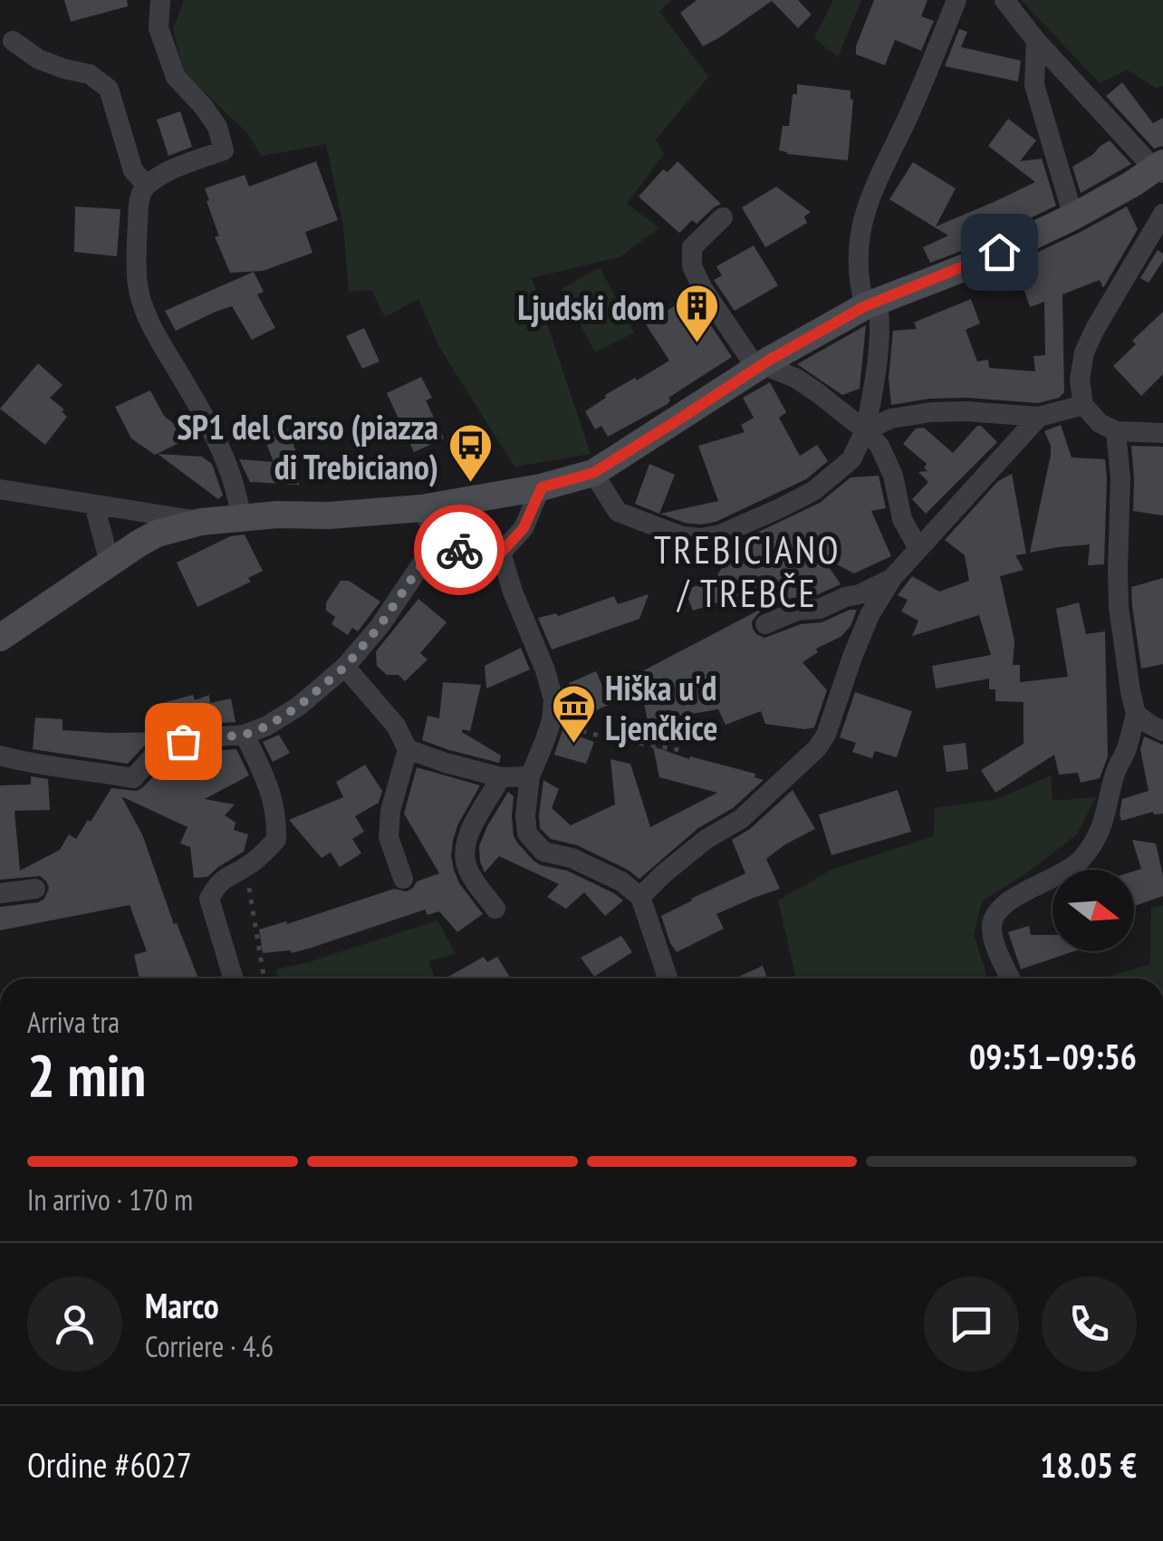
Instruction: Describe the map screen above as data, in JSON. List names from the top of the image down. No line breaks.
{"districts":["TREBICIANO / TREBČE"],"places":{"building":["Ljudski dom"],"bus stop":["SP1 del Carso (piazza di Trebiciano)"],"museum":["Hiška u'd Ljenčkice"]},"north":"right","page":{"heading":["2 min","Arriva tra","09:51–09:56"],"panel":["Marco","Corriere · 4.6","Ordine #6027","18.05 €"],"bar":"In arrivo · 170 m"}}
